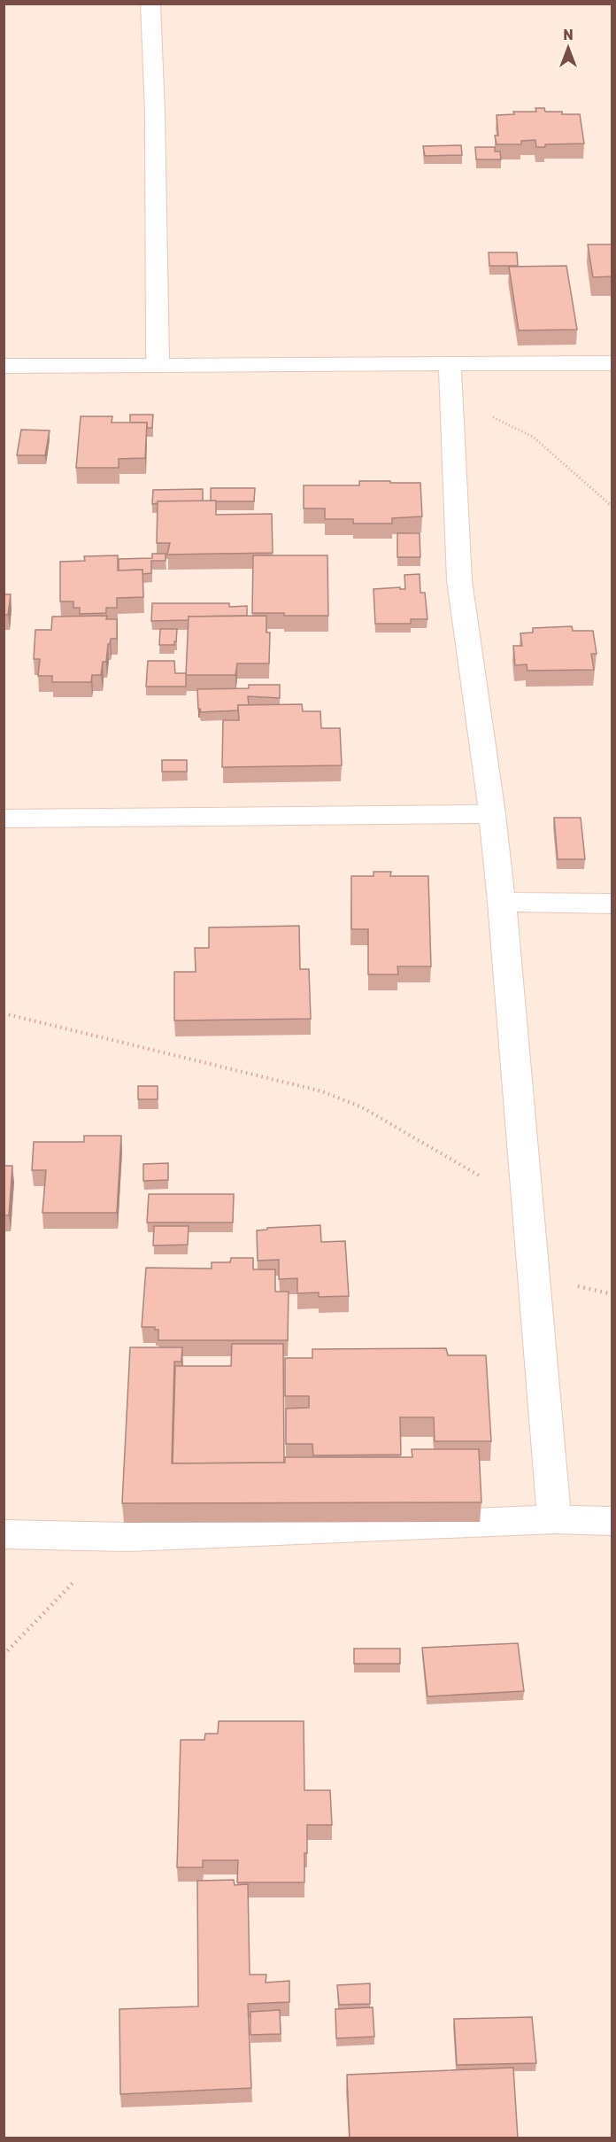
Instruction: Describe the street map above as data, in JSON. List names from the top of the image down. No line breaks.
{"north":"top"}
